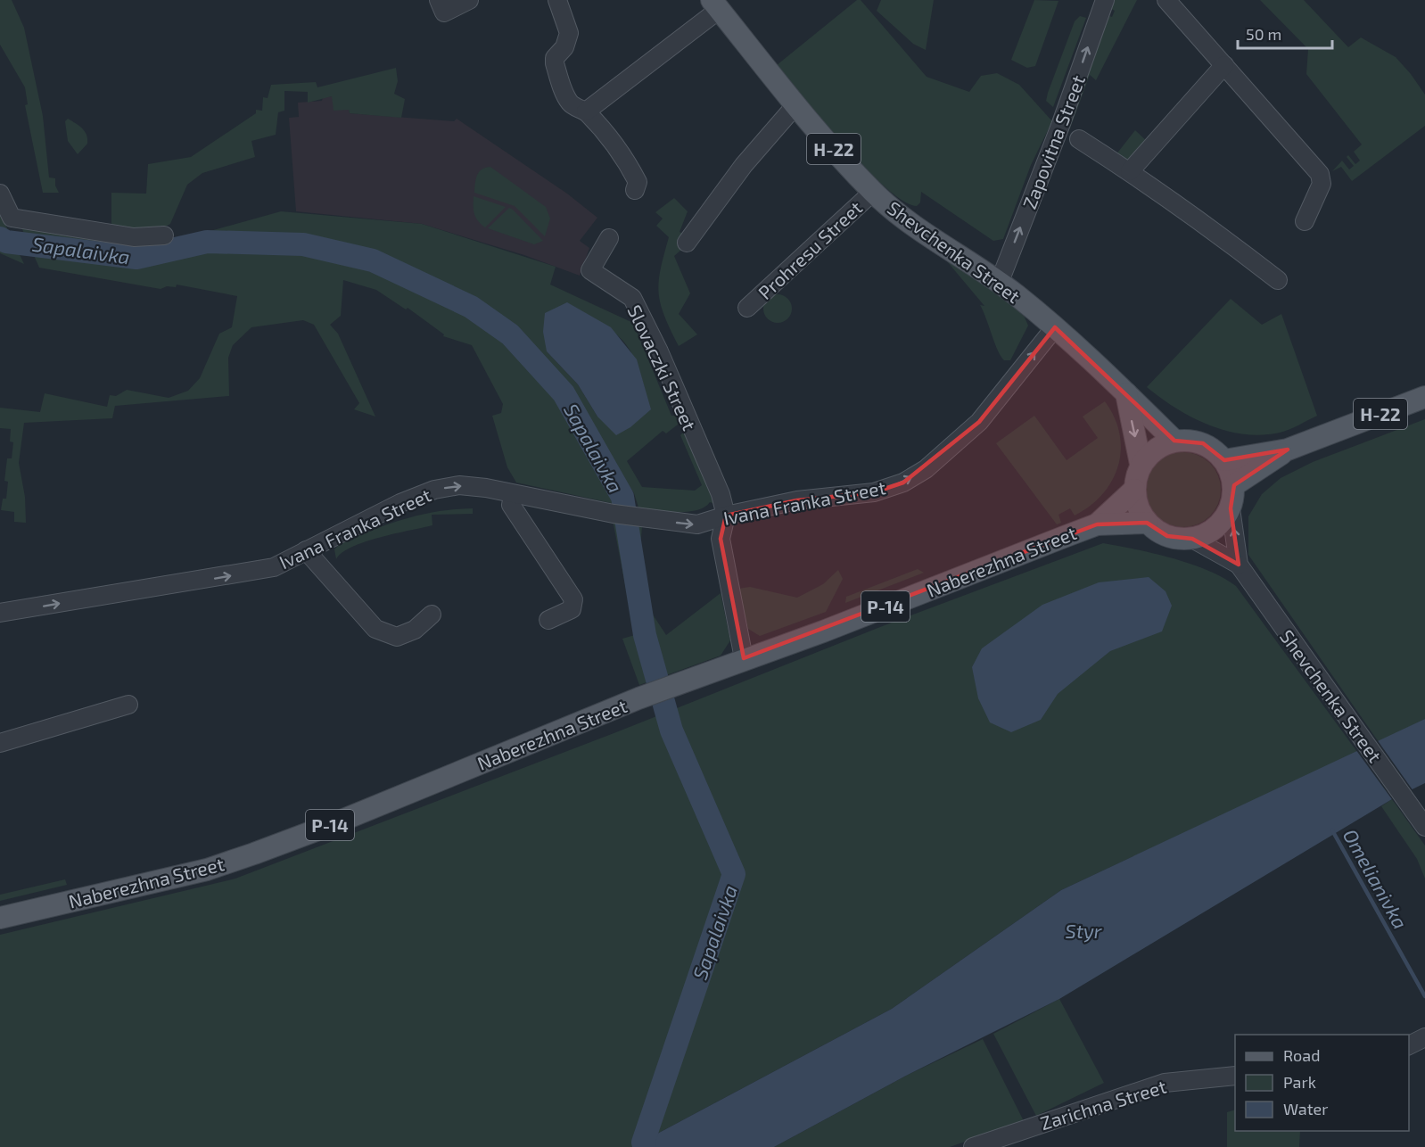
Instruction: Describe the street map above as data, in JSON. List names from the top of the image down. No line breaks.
{"streets":{"main road":["Н-22","Shevchenka Street","Naberezhna Street","Р-14"],"street":["Zapovitna Street","Prohresu Street","Slovaczki Street","Ivana Franka Street","Zarichna Street"]},"crossings":[["Zapovitna Street","Shevchenka Street"],["Н-22","Shevchenka Street"],["Н-22","Naberezhna Street"],["Prohresu Street","Shevchenka Street"],["Shevchenka Street","Ivana Franka Street"],["Shevchenka Street","Naberezhna Street"],["Slovaczki Street","Ivana Franka Street"]],"one_way":["Ivana Franka Street"],"water":["Sapalaivka","Omelianivka","Styr"],"legend":["Road","Park","Water"],"scale_bar":"50 m"}
